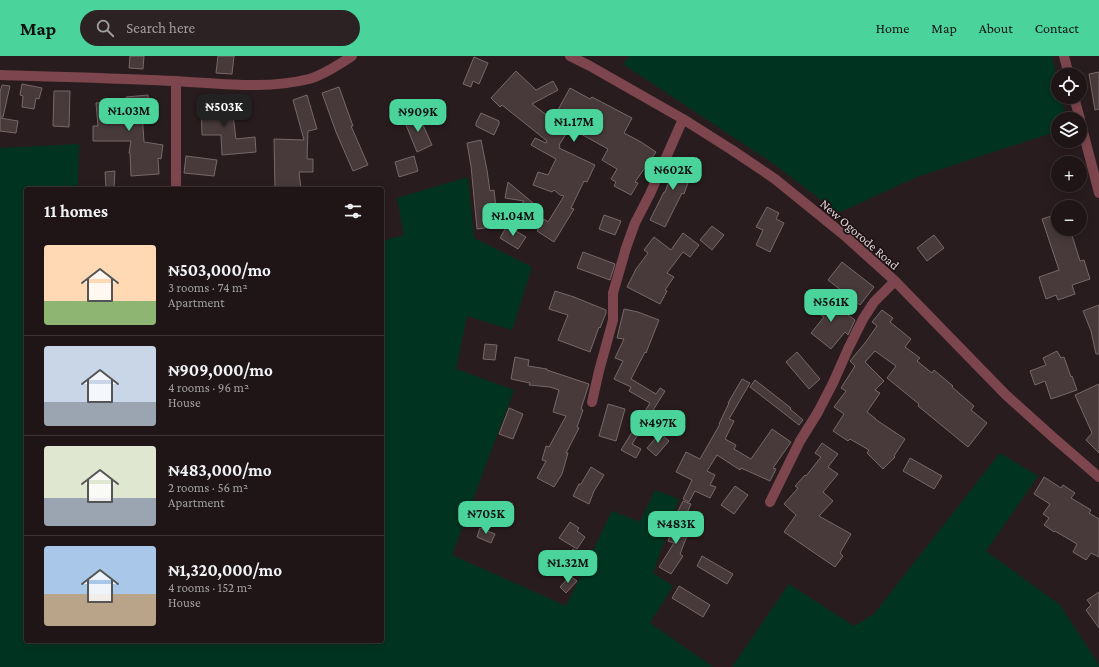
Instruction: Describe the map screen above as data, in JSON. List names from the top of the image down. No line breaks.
{"streets":{"street":["New Ogorode Road"]},"page":{"header":"Map","search":"Search here","nav":["Home","Map","About","Contact"],"map_buttons":["+","−"],"price":["₦503K","₦1.03M","₦909K","₦1.17M","₦602K","₦1.04M","₦561K","₦497K","₦705K","₦483K","₦1.32M"],"heading":"11 homes","list":[{"name":"₦503,000/mo","note":"3 rooms · 74 m² · Apartment"},{"name":"₦909,000/mo","note":"4 rooms · 96 m² · House"},{"name":"₦483,000/mo","note":"2 rooms · 56 m² · Apartment"},{"name":"₦1,320,000/mo","note":"4 rooms · 152 m² · House"}]}}
